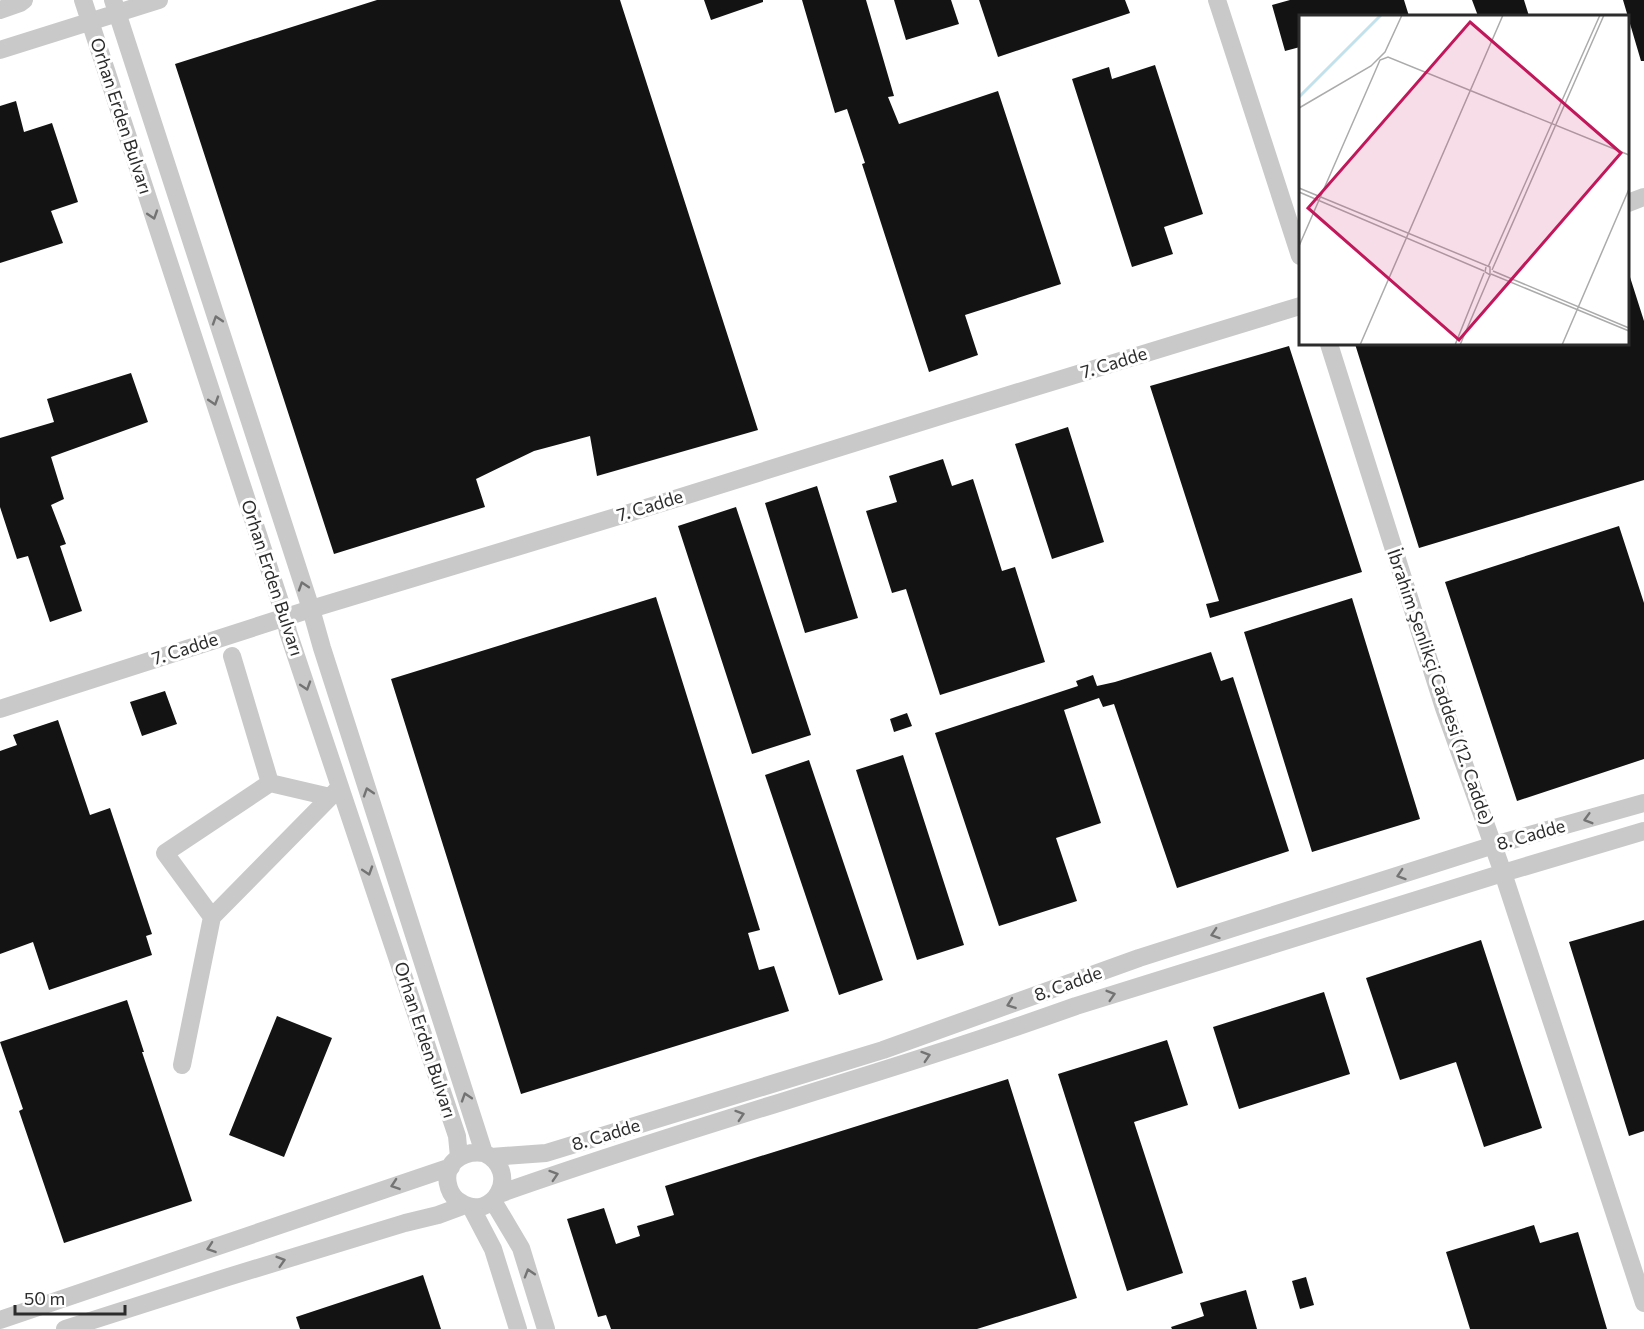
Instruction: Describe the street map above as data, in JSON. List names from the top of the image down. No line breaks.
{"streets":{"street":["Orhan Erden Bulvarı","7. Cadde","İbrahim Şenlikçi Caddesi (12. Cadde)","8. Cadde"]},"crossings":[["Orhan Erden Bulvarı","7. Cadde"],["Orhan Erden Bulvarı","8. Cadde"],["İbrahim Şenlikçi Caddesi (12. Cadde)","8. Cadde"]],"scale_bar":"50 m"}
